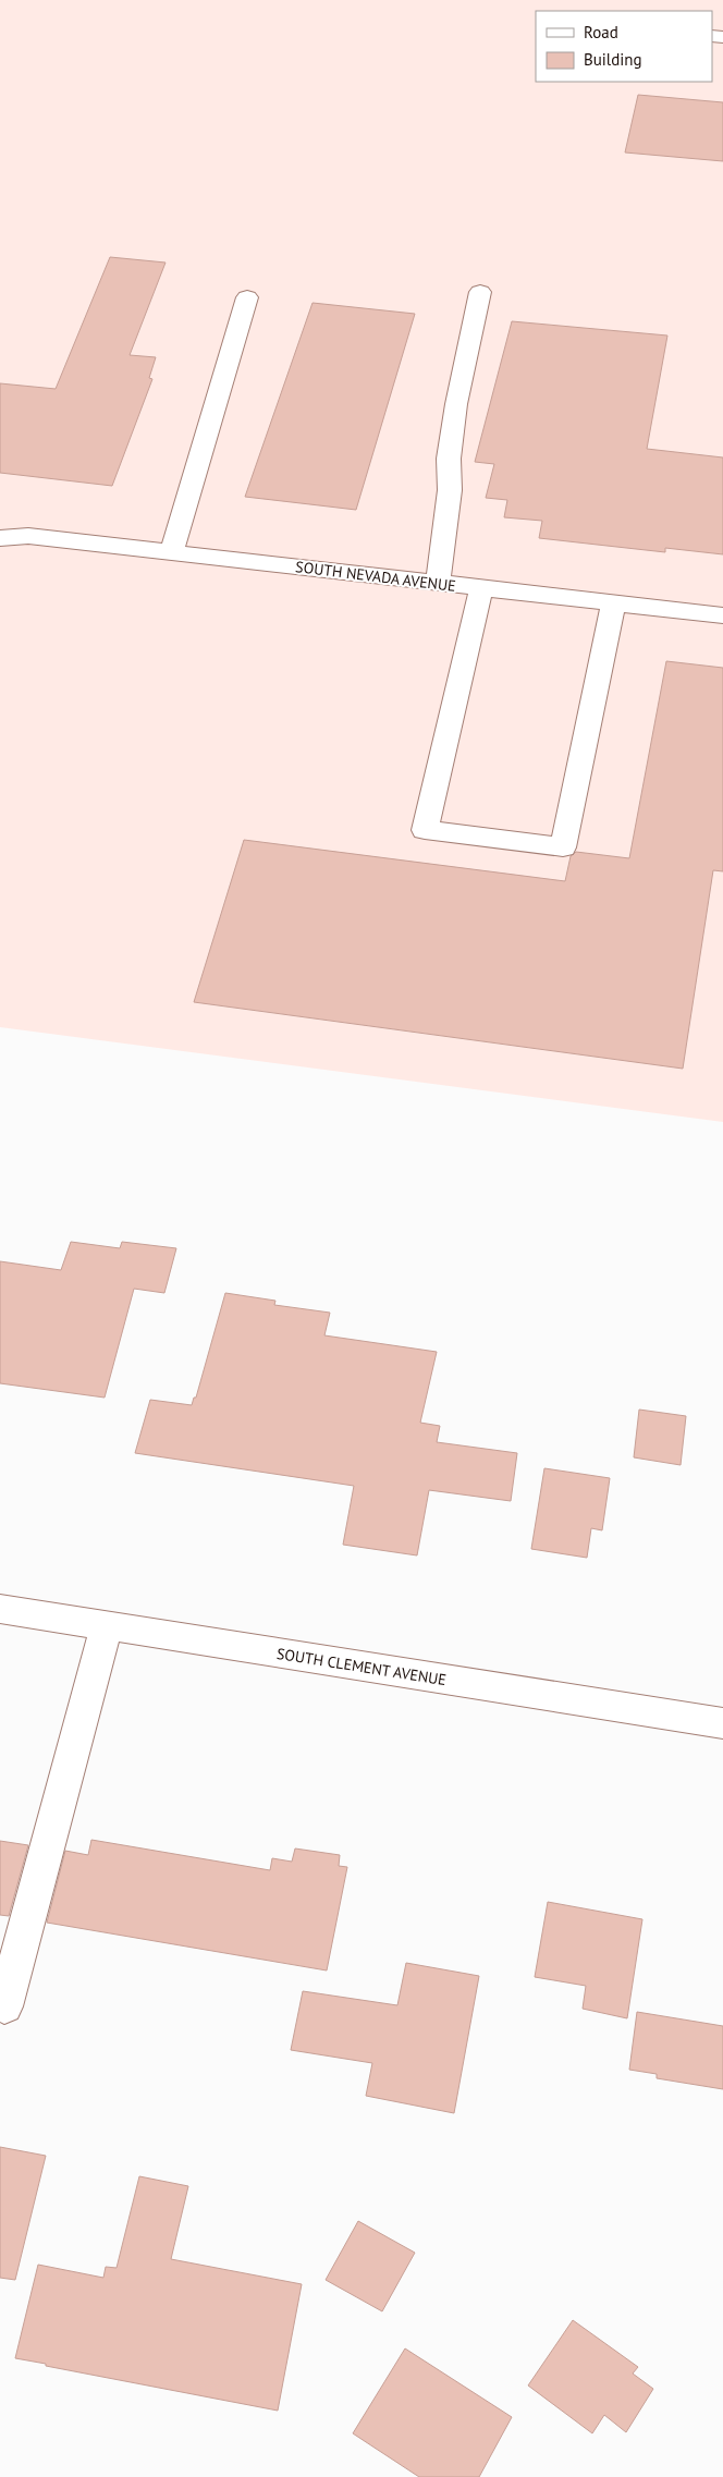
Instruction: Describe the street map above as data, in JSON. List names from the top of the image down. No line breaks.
{"streets":{"street":["SOUTH NEVADA AVENUE","SOUTH CLEMENT AVENUE"]},"legend":["Road","Building"]}
